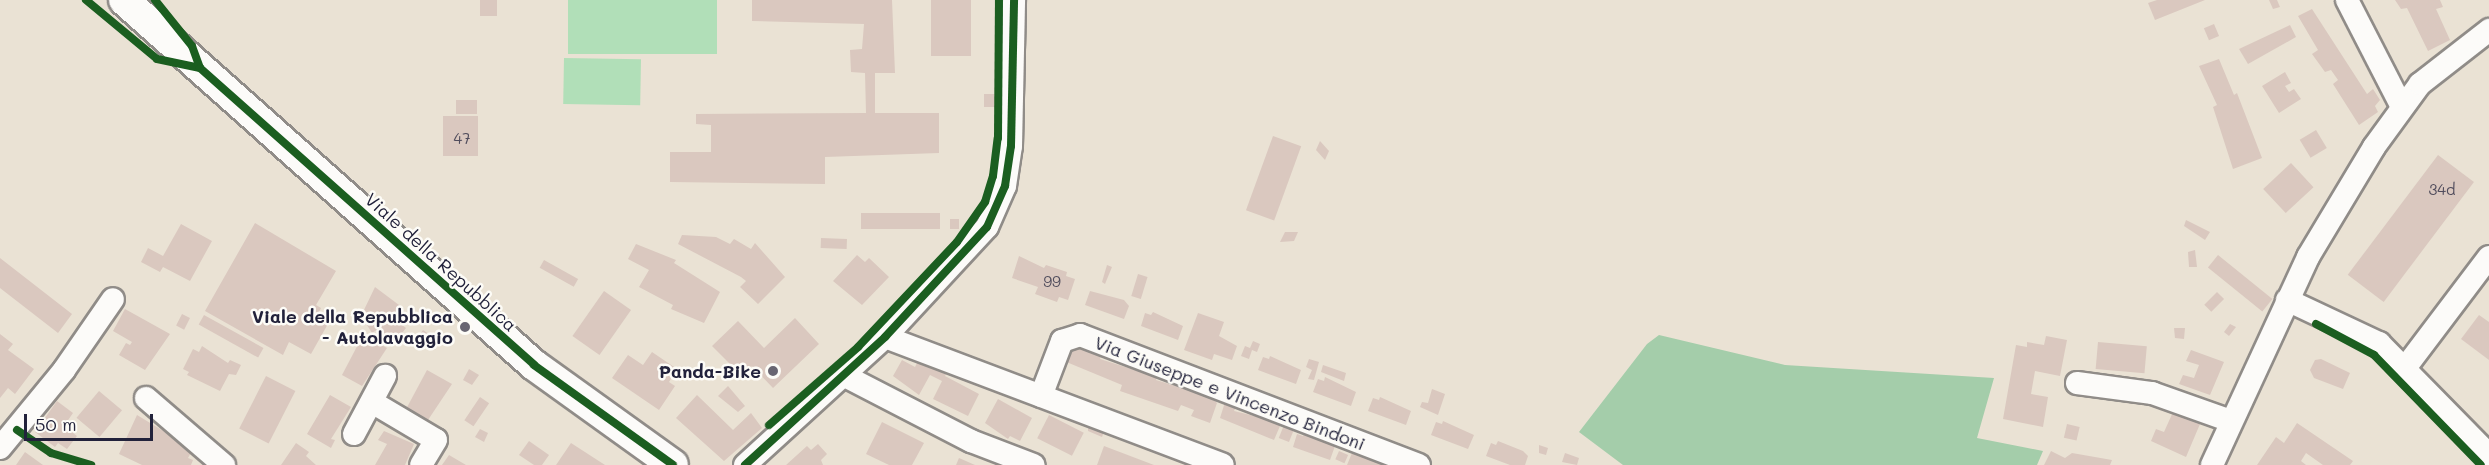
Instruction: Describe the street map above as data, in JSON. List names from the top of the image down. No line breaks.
{"streets":{"main road":["Viale della Repubblica"],"street":["Via Giuseppe e Vincenzo Bindoni"]},"places":["Viale della Repubblica - Autolavaggio","Panda-Bike"],"house_numbers":["47","34d","99"],"scale_bar":"50 m"}
